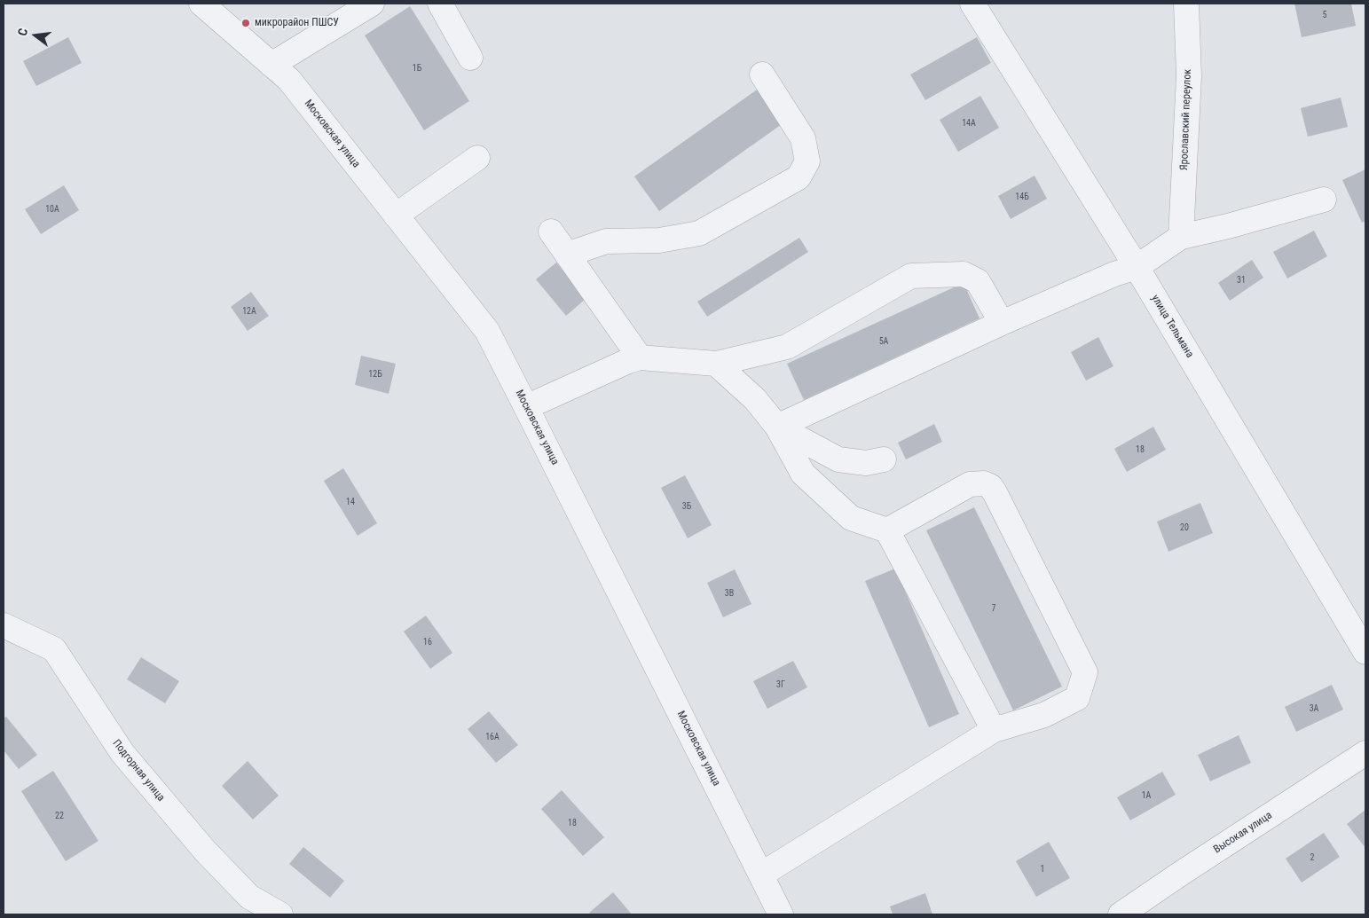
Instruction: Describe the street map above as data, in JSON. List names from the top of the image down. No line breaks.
{"streets":{"street":["Ярославский переулок","Московская улица","улица Тельмана","Подгорная улица","Высокая улица"]},"places":["микрорайон ПШСУ"],"house_numbers":["5","1Б","14А","14Б","10А","31","12А","5А","12Б","18","14","3Б","20","3В","7","16","3Г","3А","16А","1А","22","18","2","1"],"north":"left"}
